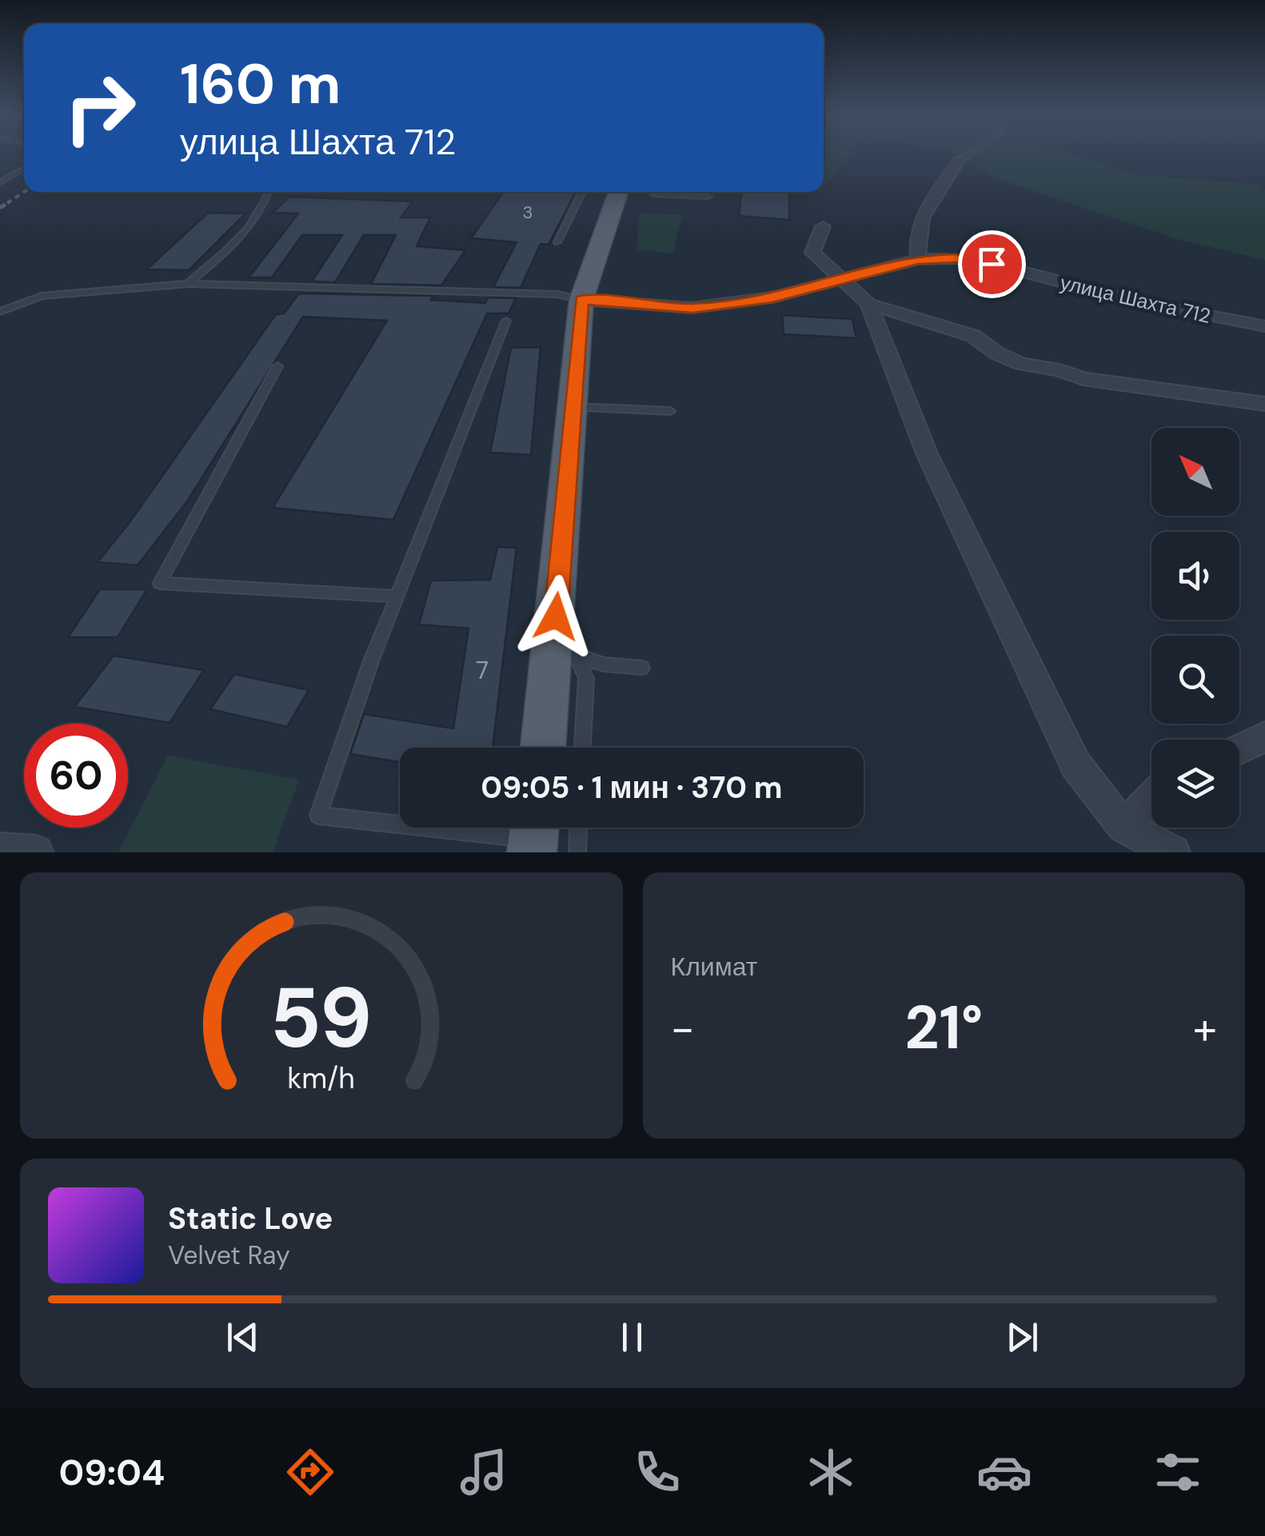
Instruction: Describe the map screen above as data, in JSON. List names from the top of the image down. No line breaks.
{"streets":{"street":["улица Шахта 712"]},"house_numbers":["3","7"],"north":"top left","page":{"turn":["160 m","улица Шахта 712"],"limit":"60","trip":"09:05 · 1 мин · 370 m","tile":"Климат","heat":["−","21°","+"],"song":["Static Love","Velvet Ray"],"tabs":"09:04","gauge":["59","km/h"]}}
